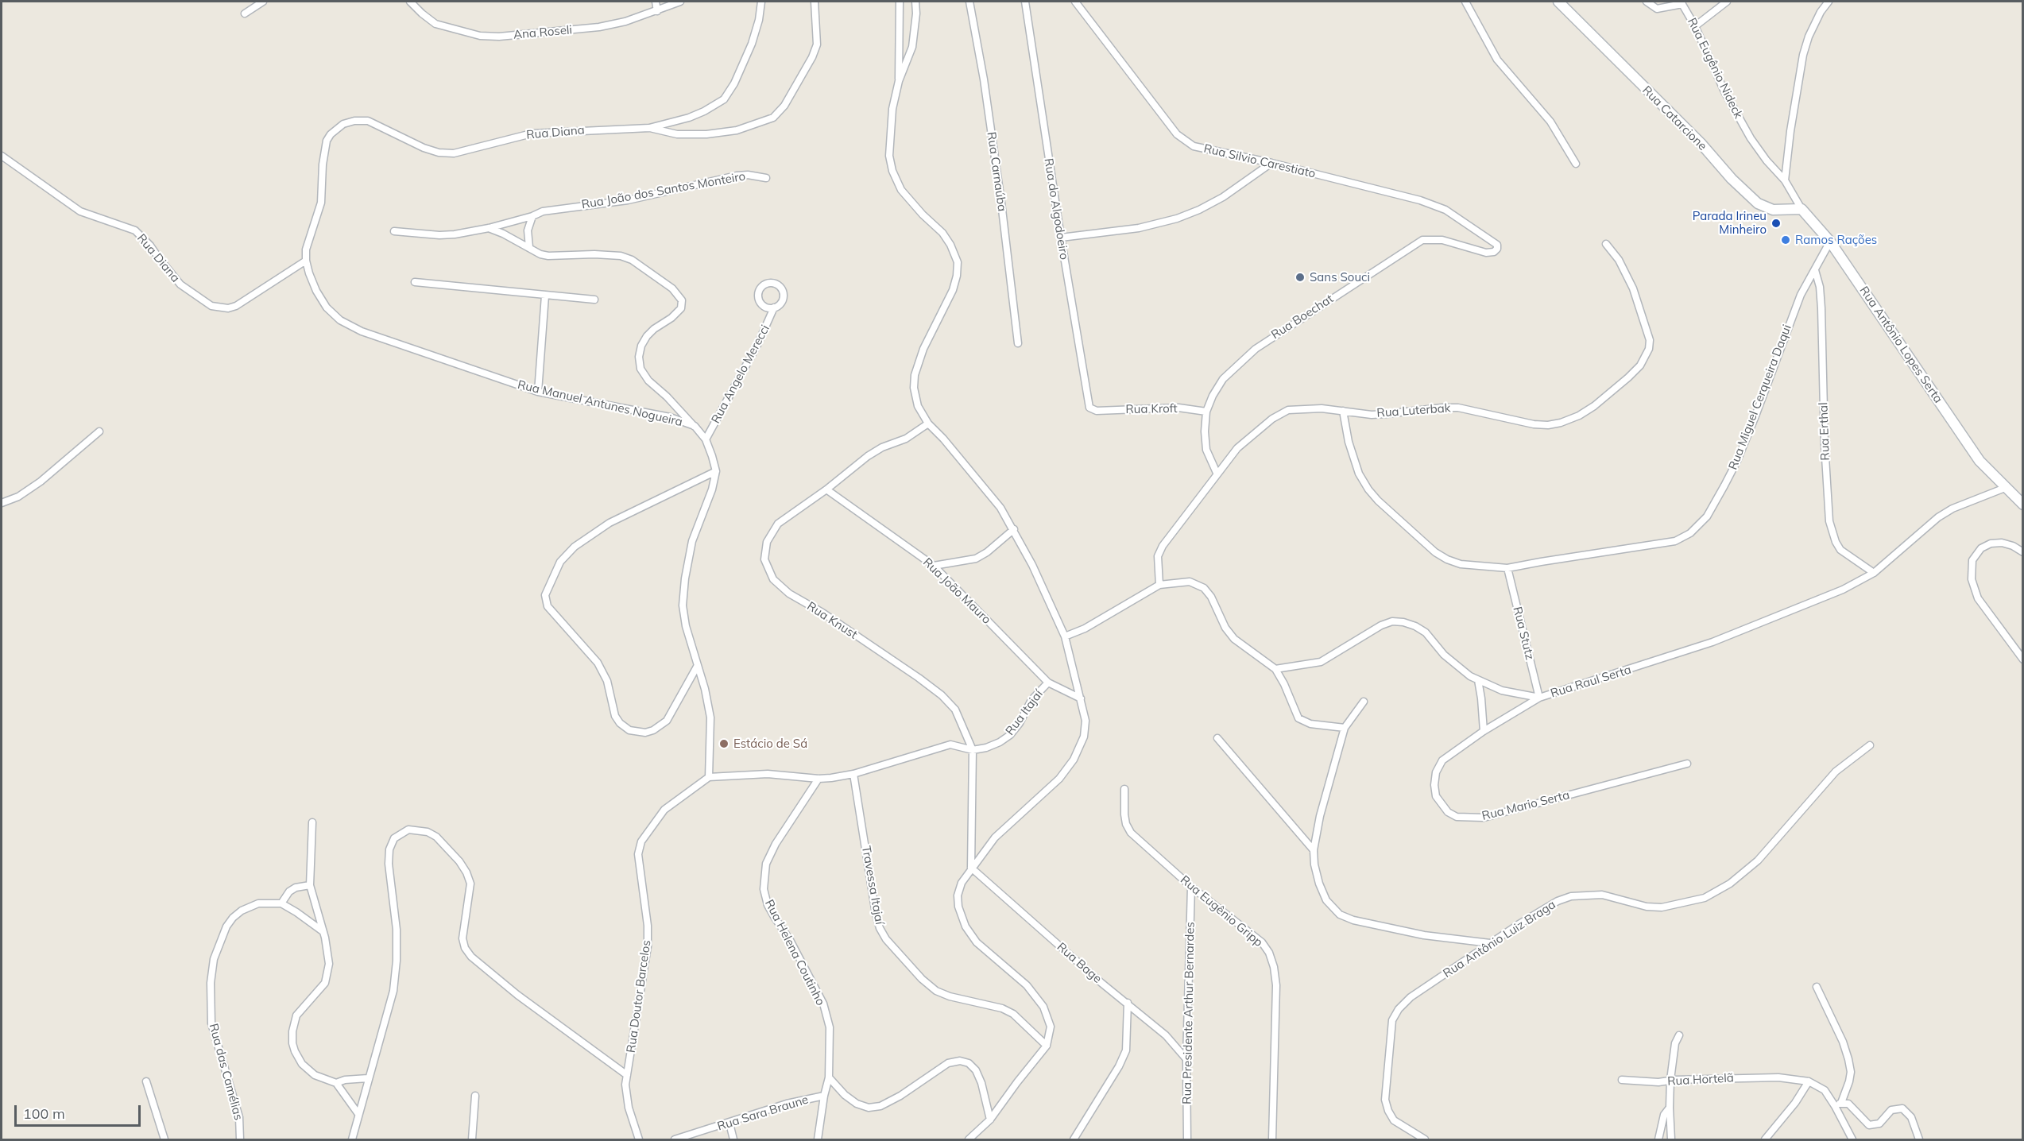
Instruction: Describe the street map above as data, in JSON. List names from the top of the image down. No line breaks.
{"streets":{"street":["Ana Roseli","Rua Eugênio Nideck","Rua Catarcione","Rua Diana","Rua Silvio Carestiato","Rua Carnaúba","Rua João dos Santos Monteiro","Rua do Algodoeiro","Rua Boechat","Rua Antônio Lopes Serta","Rua Angelo Merecci","Rua Miguel Cerqueira Daqui","Rua Manuel Antunes Nogueira","Rua Kroft","Rua Luterbak","Rua Erthal","Rua João Mauro","Rua Knust","Rua Stutz","Rua Raul Serta","Rua Itajaí","Rua Mario Serta","Travessa Itajaí","Rua Eugênio Gripp","Rua Antônio Luiz Braga","Rua Helena Coutinho","Rua Bage","Rua Doutor Barcelos","Rua Presidente Arthur Bernardes","Rua das Camélias","Rua Hortelã","Rua Sara Braune"]},"crossings":[["Rua Eugênio Nideck","Rua Antônio Lopes Serta"],["Rua Catarcione","Rua Antônio Lopes Serta"],["Rua Diana","Rua Manuel Antunes Nogueira"],["Rua Silvio Carestiato","Rua Boechat"],["Rua do Algodoeiro","Rua Kroft"],["Rua Boechat","Rua Kroft"],["Rua Antônio Lopes Serta","Rua Miguel Cerqueira Daqui"],["Rua Antônio Lopes Serta","Rua Raul Serta"],["Rua Angelo Merecci","Rua Manuel Antunes Nogueira"],["Rua Miguel Cerqueira Daqui","Rua Luterbak"],["Rua Miguel Cerqueira Daqui","Rua Erthal"],["Rua Miguel Cerqueira Daqui","Rua Stutz"],["Rua Erthal","Rua Raul Serta"],["Rua João Mauro","Rua Knust"],["Rua João Mauro","Rua Itajaí"],["Rua Knust","Rua Itajaí"],["Rua Knust","Rua Bage"],["Rua Stutz","Rua Raul Serta"],["Rua Stutz","Rua Mario Serta"],["Rua Raul Serta","Rua Mario Serta"],["Rua Eugênio Gripp","Rua Presidente Arthur Bernardes"],["Rua Helena Coutinho","Rua Sara Braune"],["Rua Bage","Rua Presidente Arthur Bernardes"]],"places":["Parada Irineu Minheiro","Ramos Rações","Sans Souci","Estácio de Sá"],"scale_bar":"100 m"}
